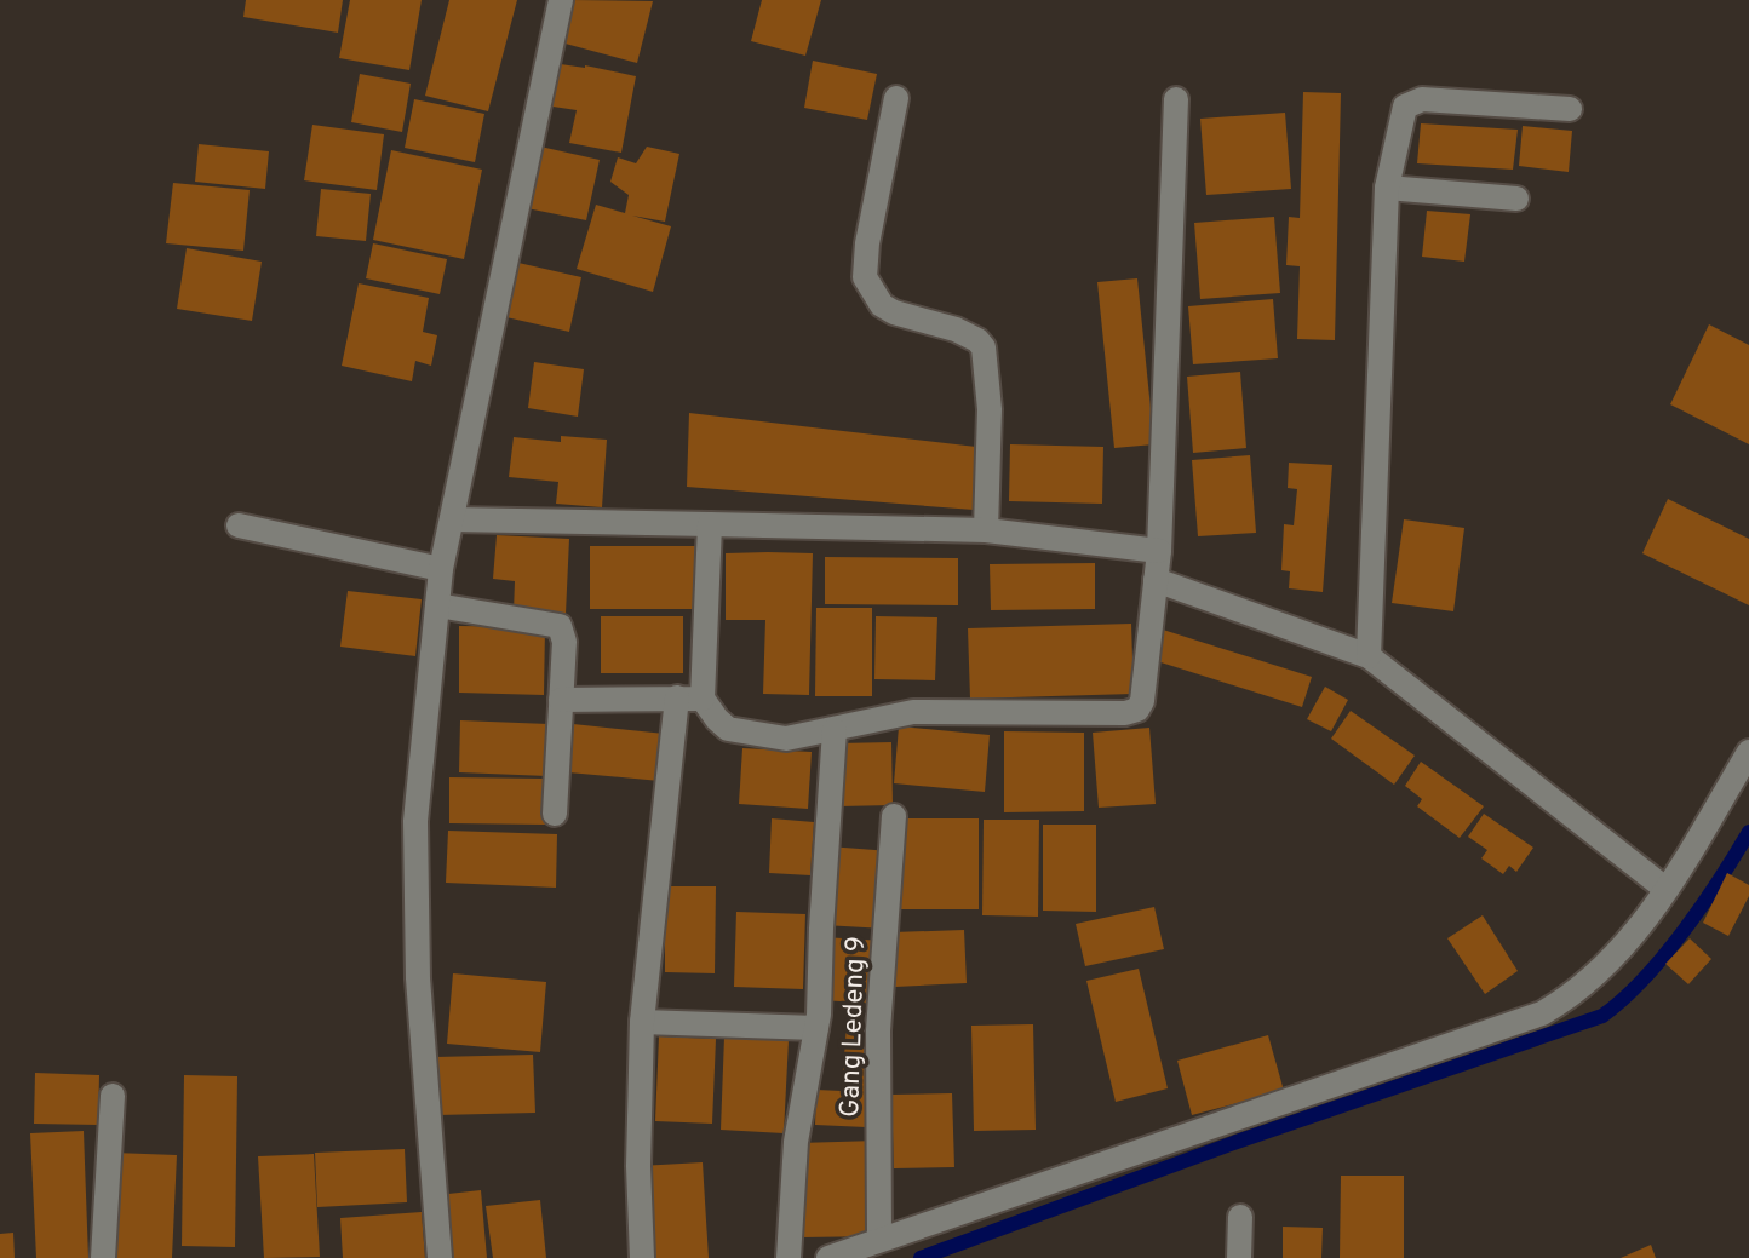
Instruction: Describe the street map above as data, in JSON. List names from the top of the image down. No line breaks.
{"streets":{"street":["Gang Ledeng 9"]}}
